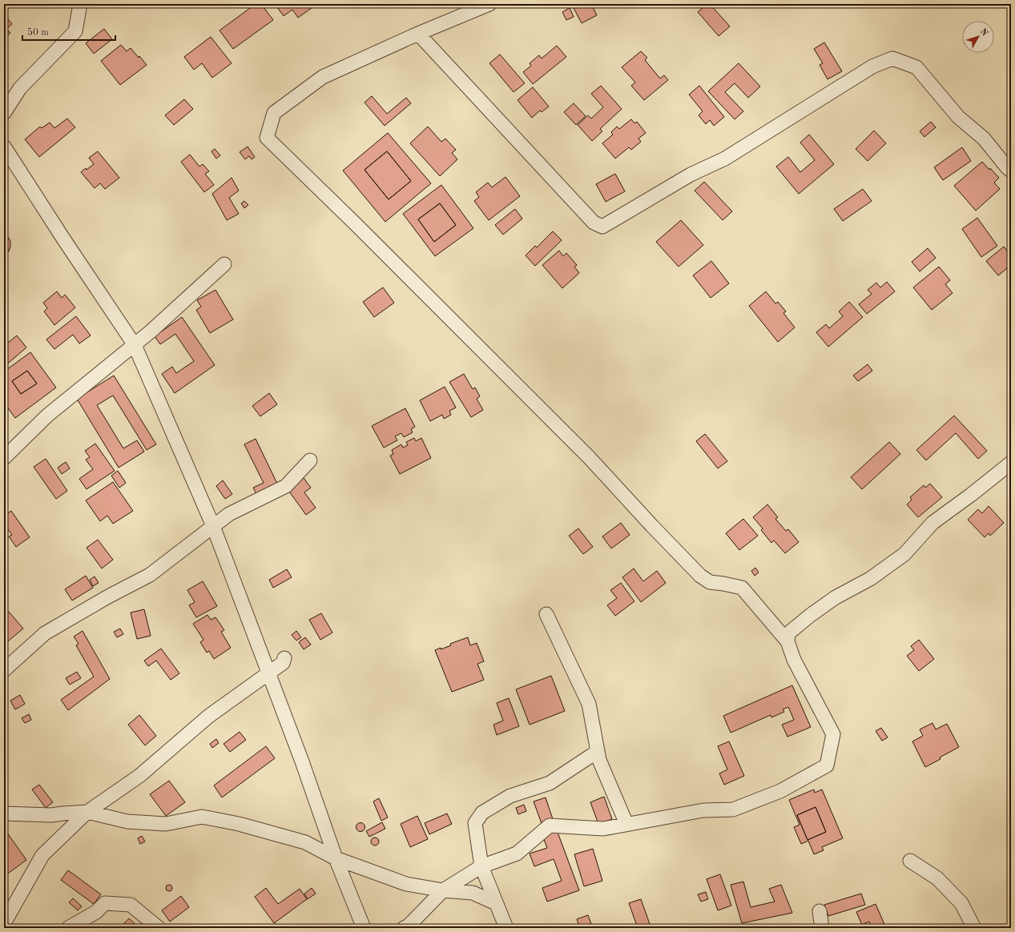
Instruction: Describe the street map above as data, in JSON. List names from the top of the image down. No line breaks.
{"scale_bar":"50 m","north":"top right"}
